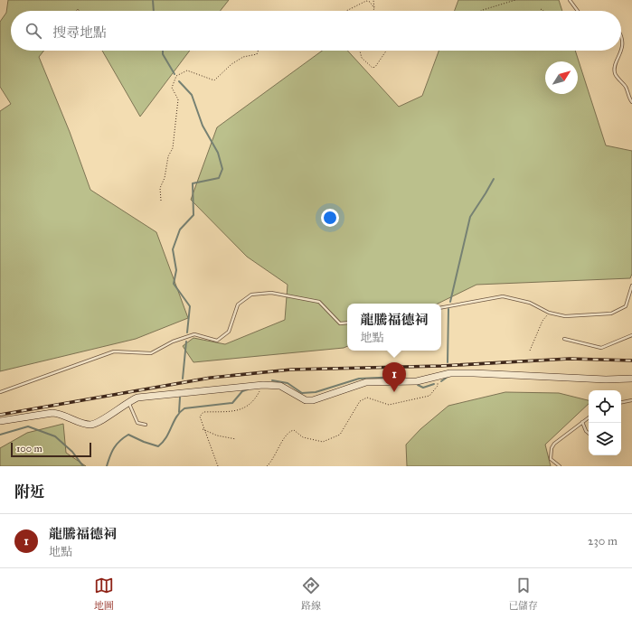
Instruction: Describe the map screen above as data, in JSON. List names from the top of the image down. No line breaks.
{"scale_bar":"100 m","north":"top right","page":{"search":"搜尋地點","popup":["龍騰福德祠","地點"],"pins":"1","scale":"100 m","heading":"附近","list":[{"mark":"1","name":"龍騰福德祠","note":"地點","value":"230 m"}],"nav":["地圖","路線","已儲存"]}}
